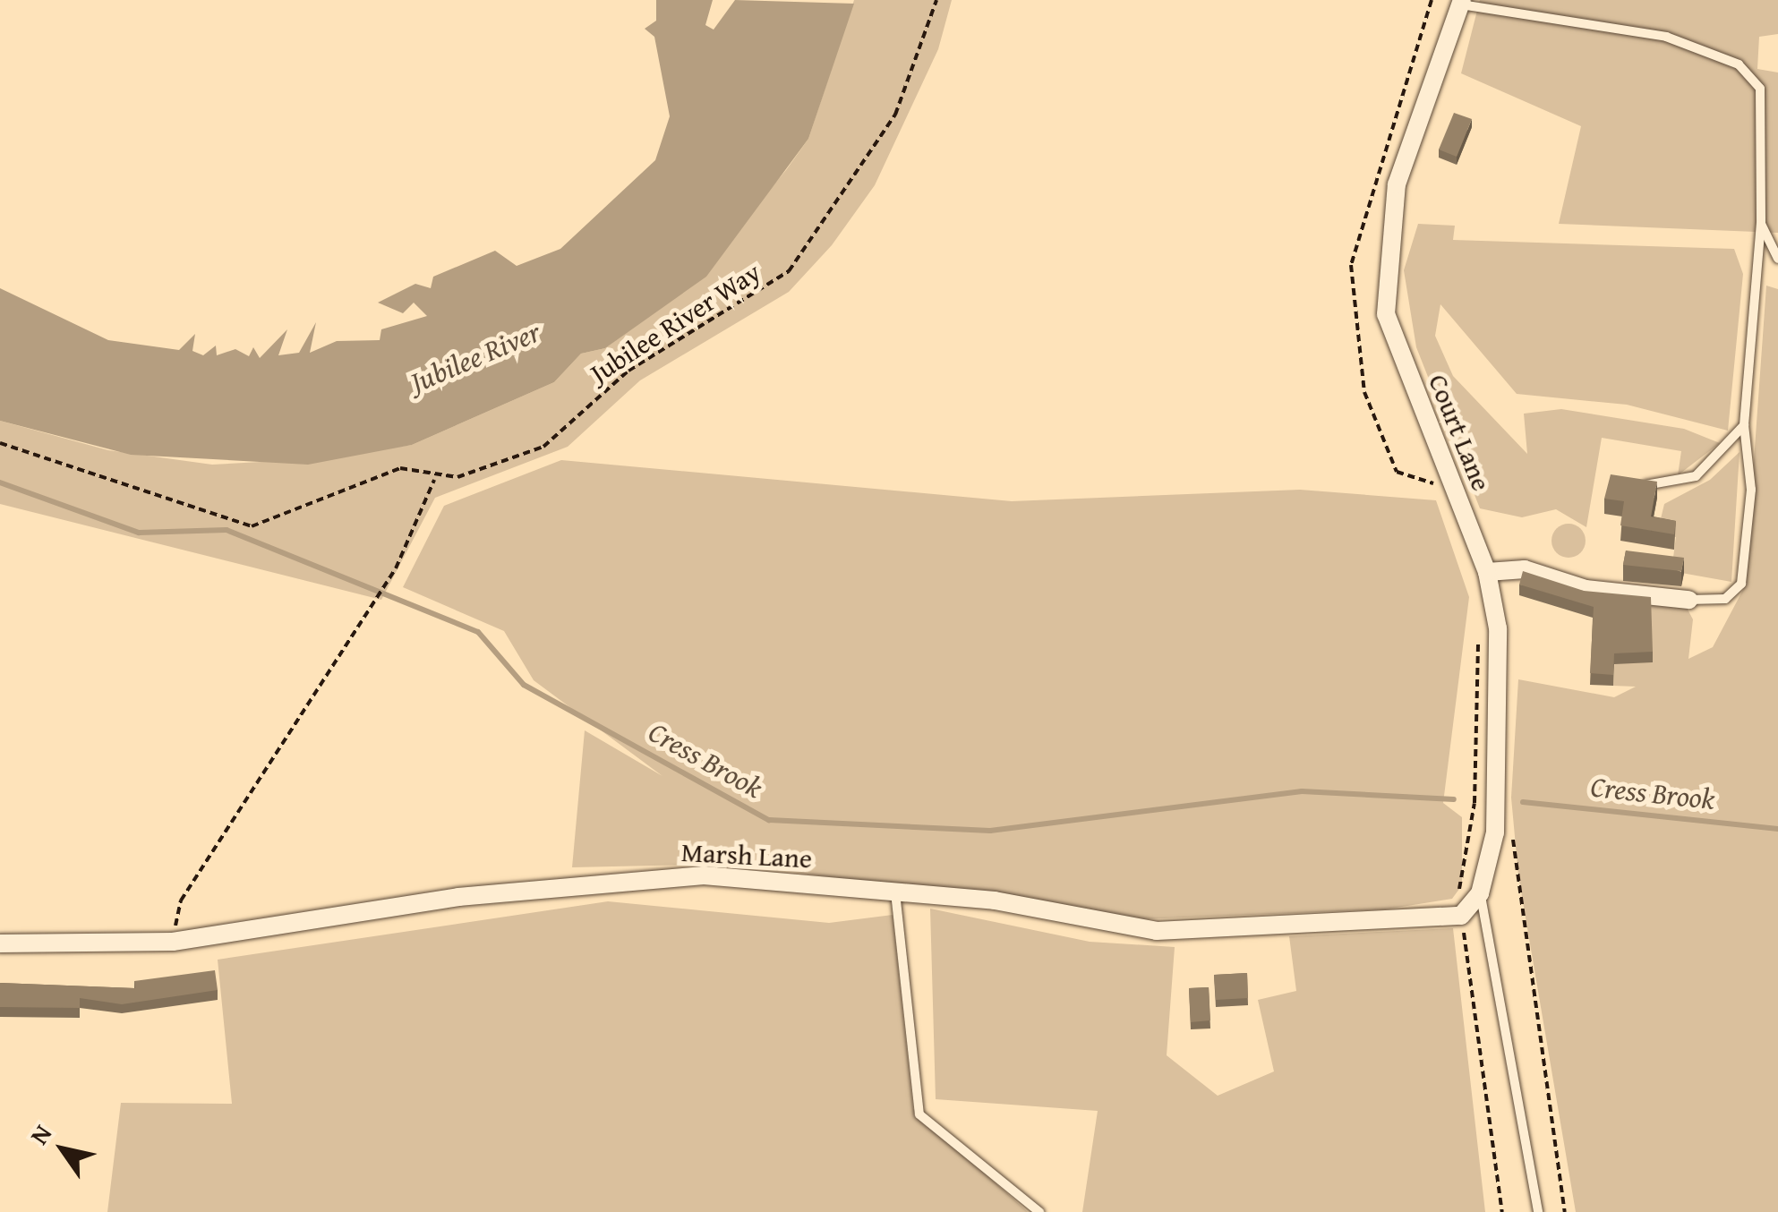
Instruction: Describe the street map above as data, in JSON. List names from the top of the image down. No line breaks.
{"streets":{"street":["Court Lane","Marsh Lane"],"path":["Jubilee River Way"]},"water":["Jubilee River","Cress Brook"],"north":"top left"}
